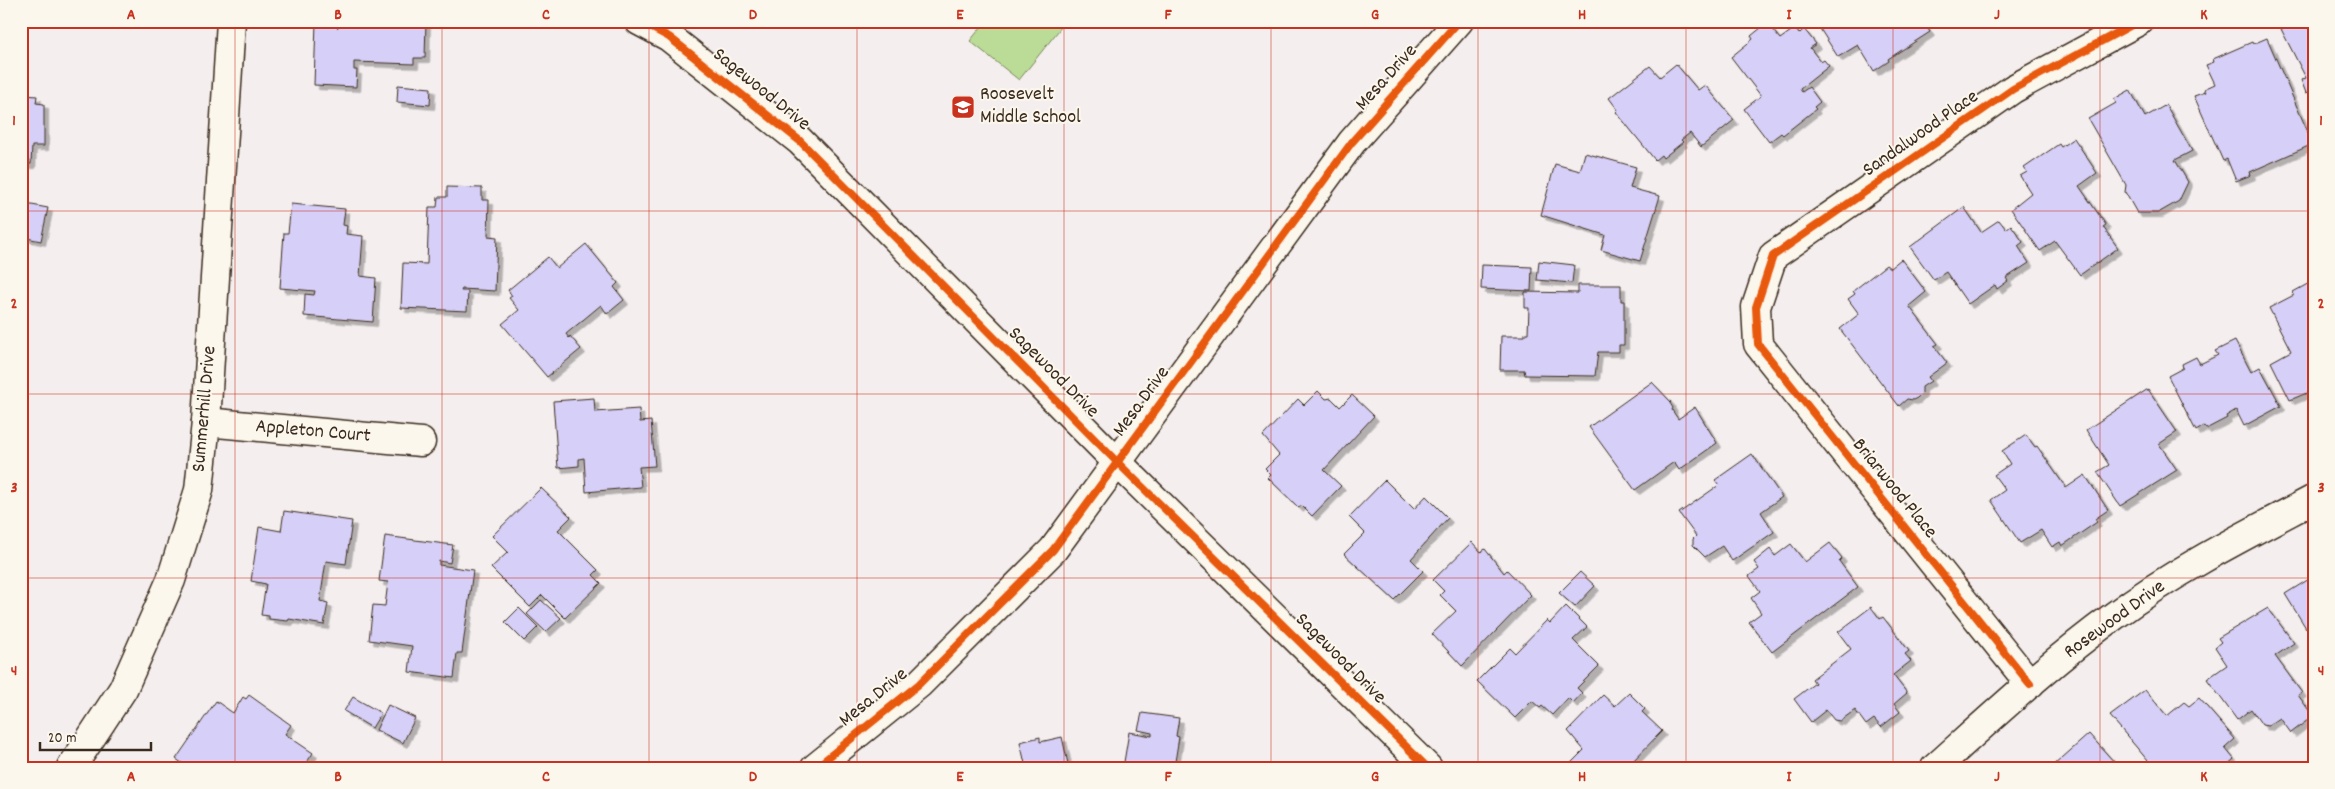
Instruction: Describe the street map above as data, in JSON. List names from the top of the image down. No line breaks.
{"streets":{"street":["Mesa Drive","Sagewood Drive","Sandalwood Place","Summerhill Drive","Appleton Court","Briarwood Place","Rosewood Drive"]},"crossings":[["Mesa Drive","Sagewood Drive"],["Sandalwood Place","Briarwood Place"],["Summerhill Drive","Appleton Court"],["Briarwood Place","Rosewood Drive"]],"places":{"school or university":["Roosevelt Middle School"]},"scale_bar":"20 m","grid":{"columns":["A","B","C","D","E","F","G","H","I","J","K"],"rows":["1","2","3","4"]}}
